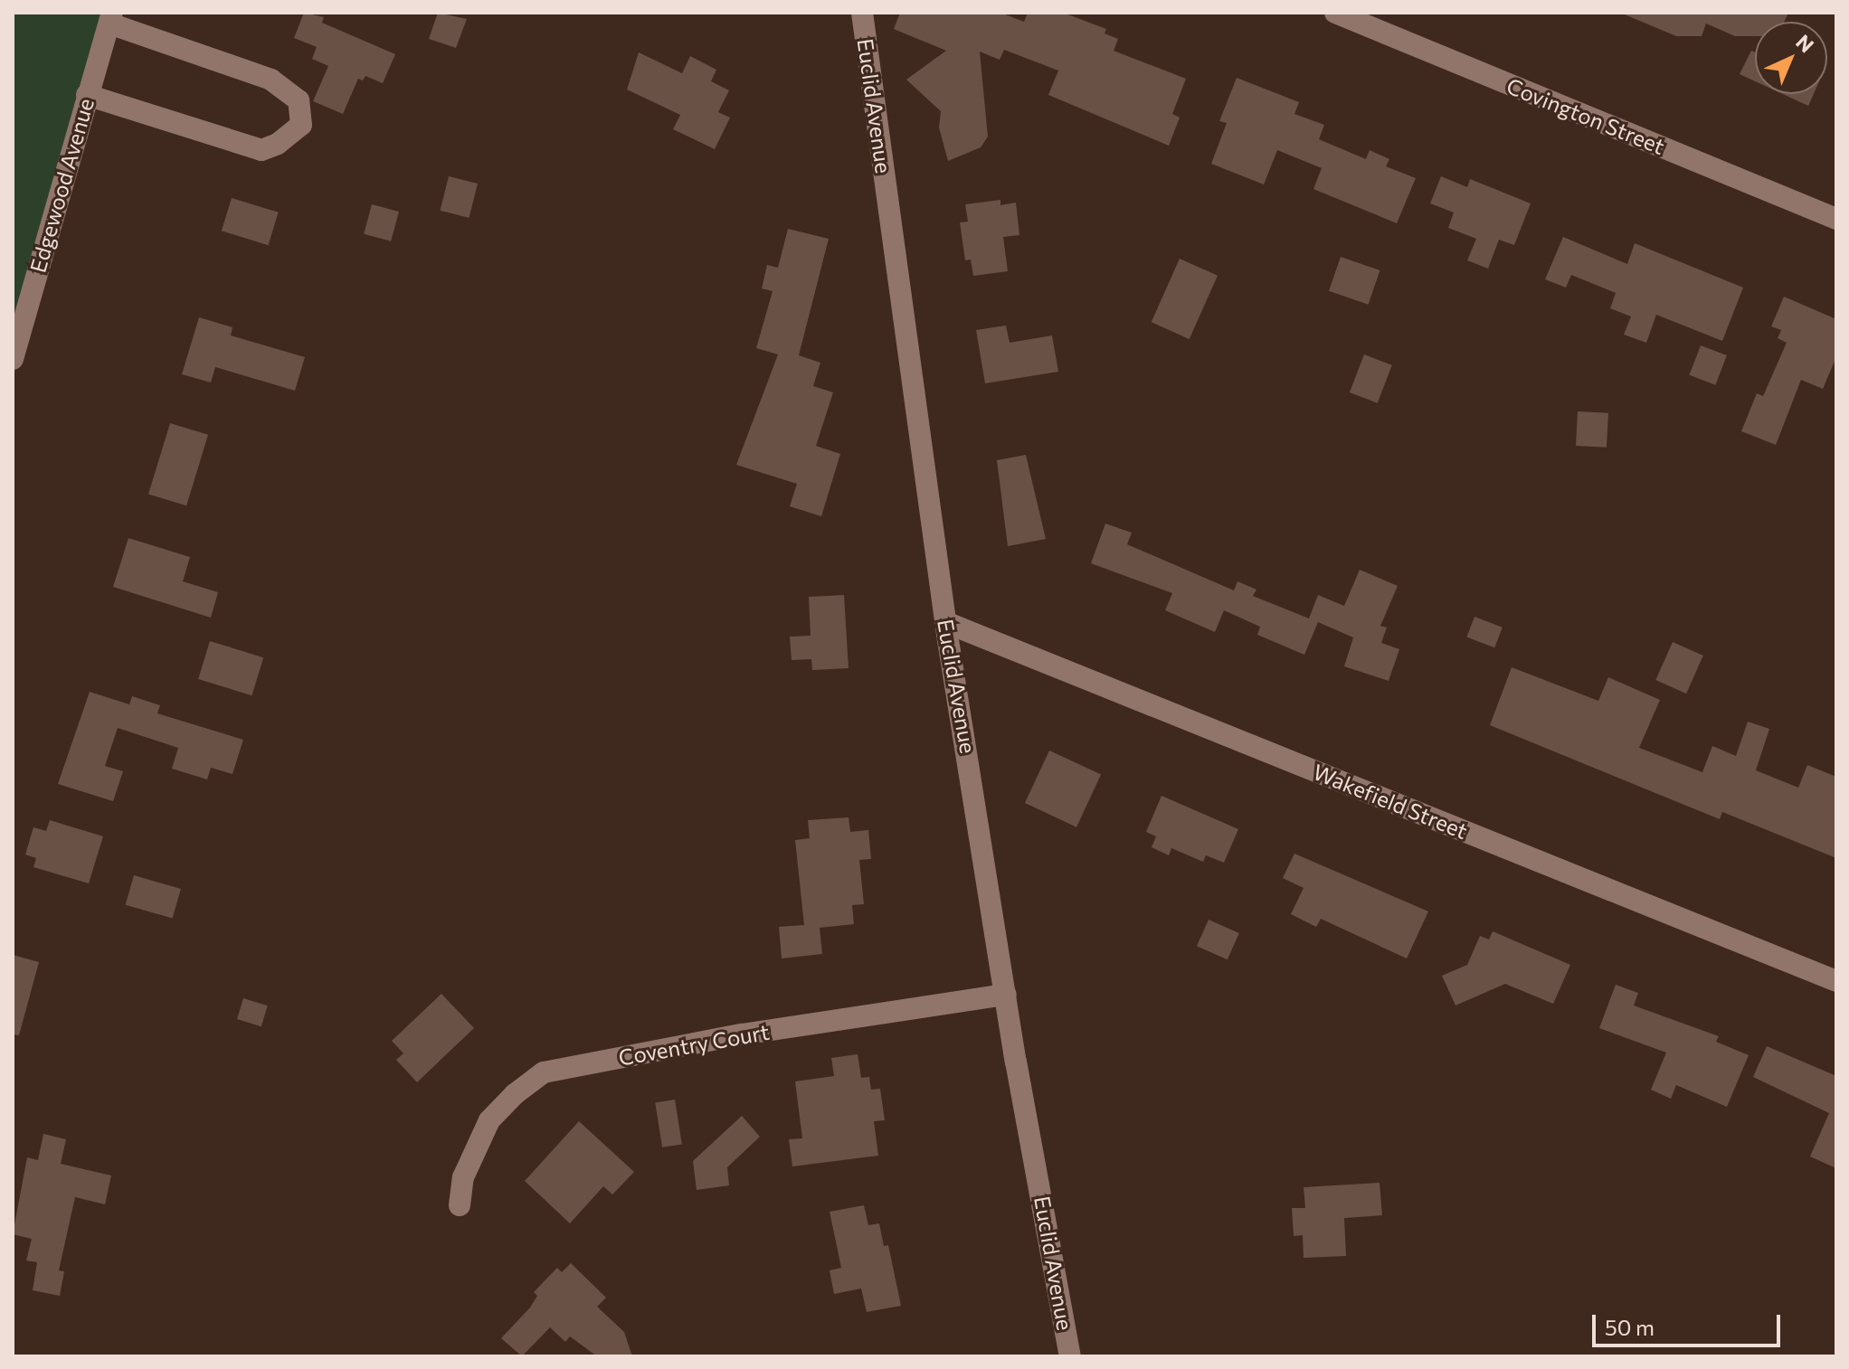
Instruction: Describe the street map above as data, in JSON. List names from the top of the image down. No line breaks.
{"streets":{"street":["Euclid Avenue","Covington Street","Edgewood Avenue","Wakefield Street","Coventry Court"]},"crossings":[["Euclid Avenue","Wakefield Street"],["Euclid Avenue","Coventry Court"]],"scale_bar":"50 m","north":"top right"}
